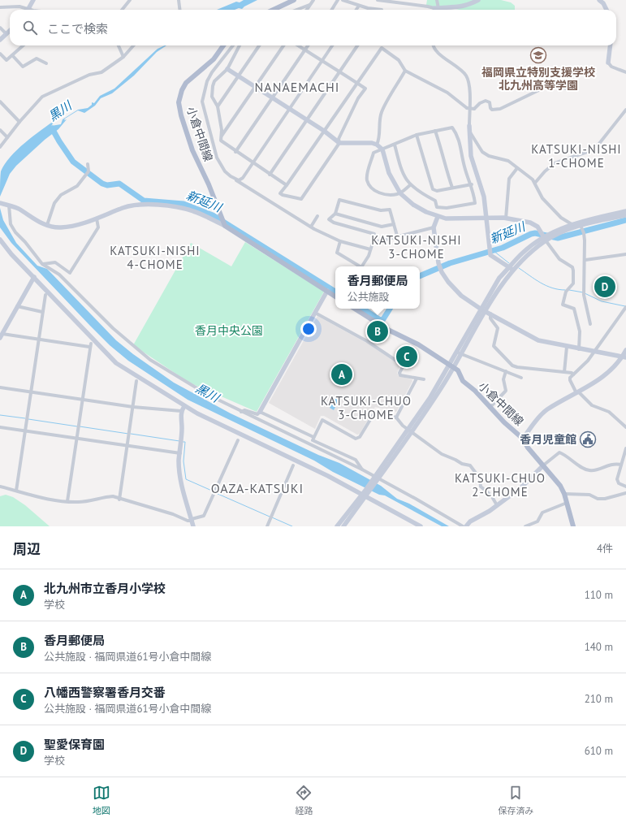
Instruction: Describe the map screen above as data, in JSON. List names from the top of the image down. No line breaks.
{"streets":{"main road":["小倉中間線"]},"districts":["NANAEMACHI","KATSUKI-NISHI 1-CHOME","KATSUKI-NISHI 3-CHOME","KATSUKI-NISHI 4-CHOME","KATSUKI-CHUO 3-CHOME","KATSUKI-CHUO 2-CHOME","OAZA-KATSUKI"],"water":["黒川","新延川"],"parks":["香月中央公園"],"places":{"school or university":["福岡県立特別支援学校 北九州高等学園"],"public building":["香月児童館"]},"page":{"search":"ここで検索","popup":["香月郵便局","公共施設"],"pins":["D","B","C","A"],"heading":["周辺","4件"],"list":[{"mark":"A","name":"北九州市立香月小学校","note":"学校","value":"110 m"},{"mark":"B","name":"香月郵便局","note":"公共施設 · 福岡県道61号小倉中間線","value":"140 m"},{"mark":"C","name":"八幡西警察署香月交番","note":"公共施設 · 福岡県道61号小倉中間線","value":"210 m"},{"mark":"D","name":"聖愛保育園","note":"学校","value":"610 m"}],"nav":["地図","経路","保存済み"]}}
